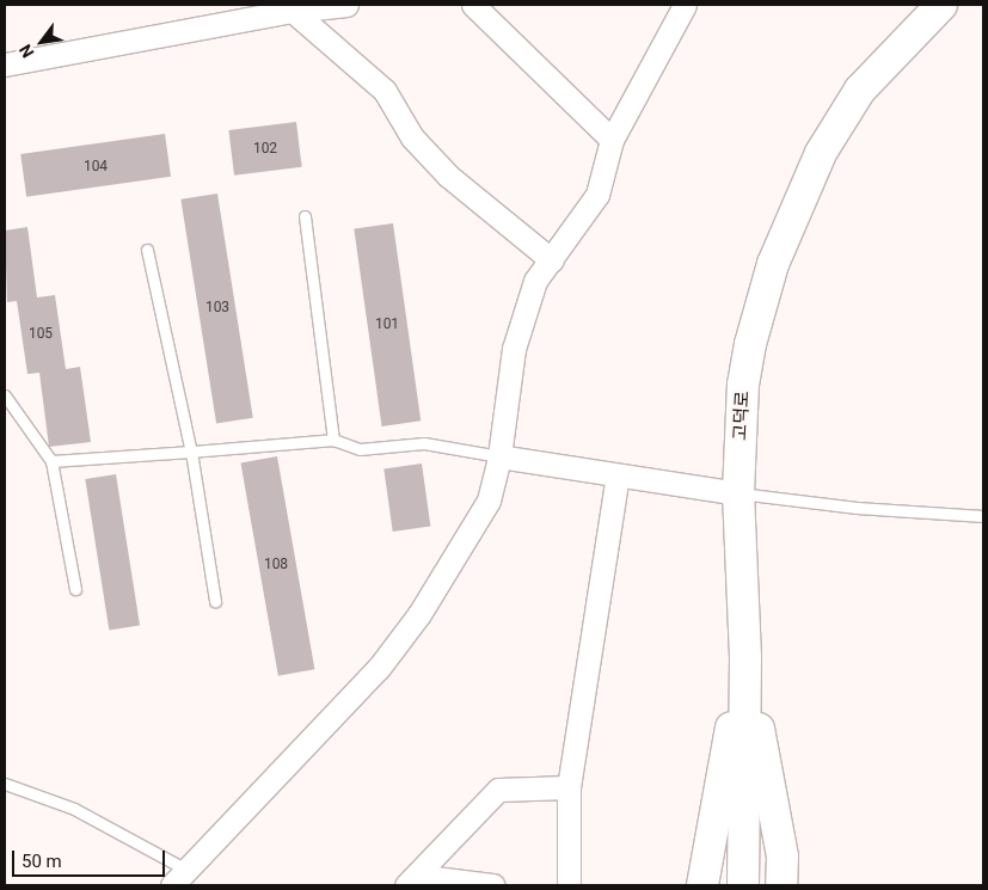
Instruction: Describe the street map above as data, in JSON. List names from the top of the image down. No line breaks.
{"streets":{"main road":["고덕로"]},"house_numbers":["102","104","103","101","105","108"],"scale_bar":"50 m","north":"bottom left"}
